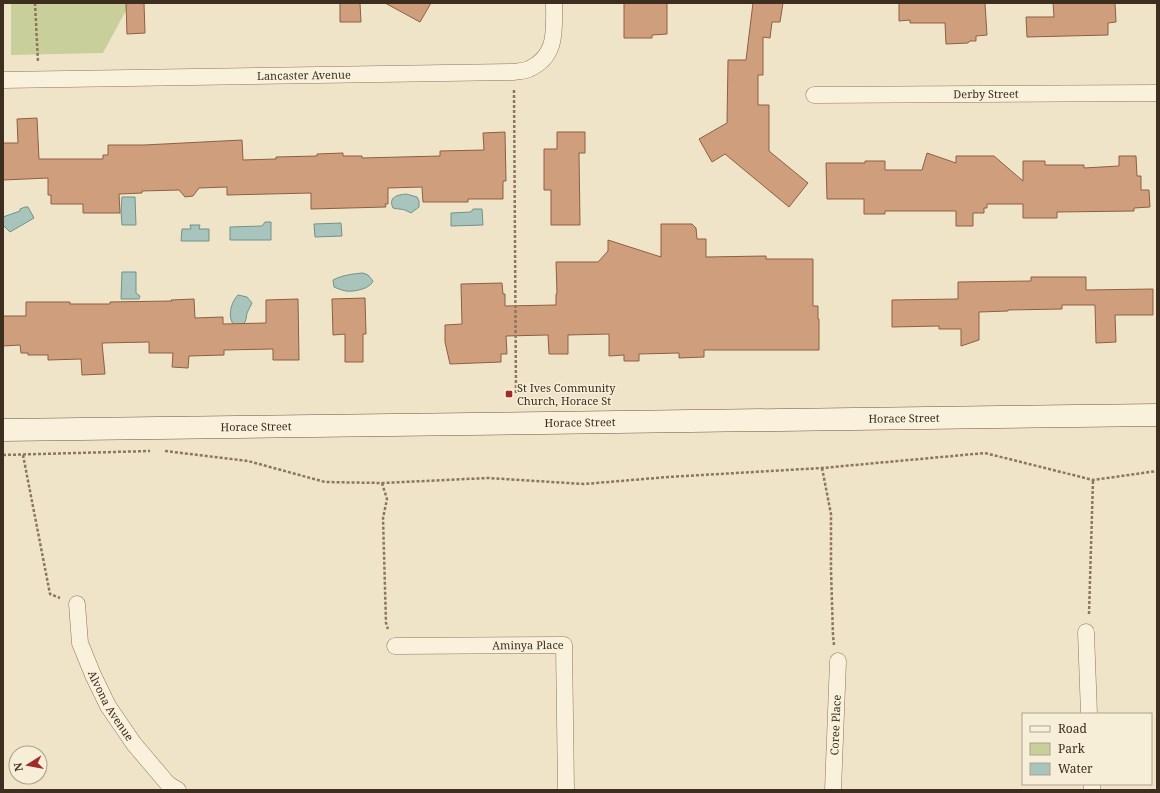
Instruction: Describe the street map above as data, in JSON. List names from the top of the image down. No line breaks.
{"streets":{"main road":["Horace Street"],"street":["Lancaster Avenue","Derby Street","Aminya Place","Alvona Avenue","Coree Place"]},"places":{"transit":["St Ives Community Church, Horace St"]},"legend":["Road","Park","Water"],"north":"left"}
